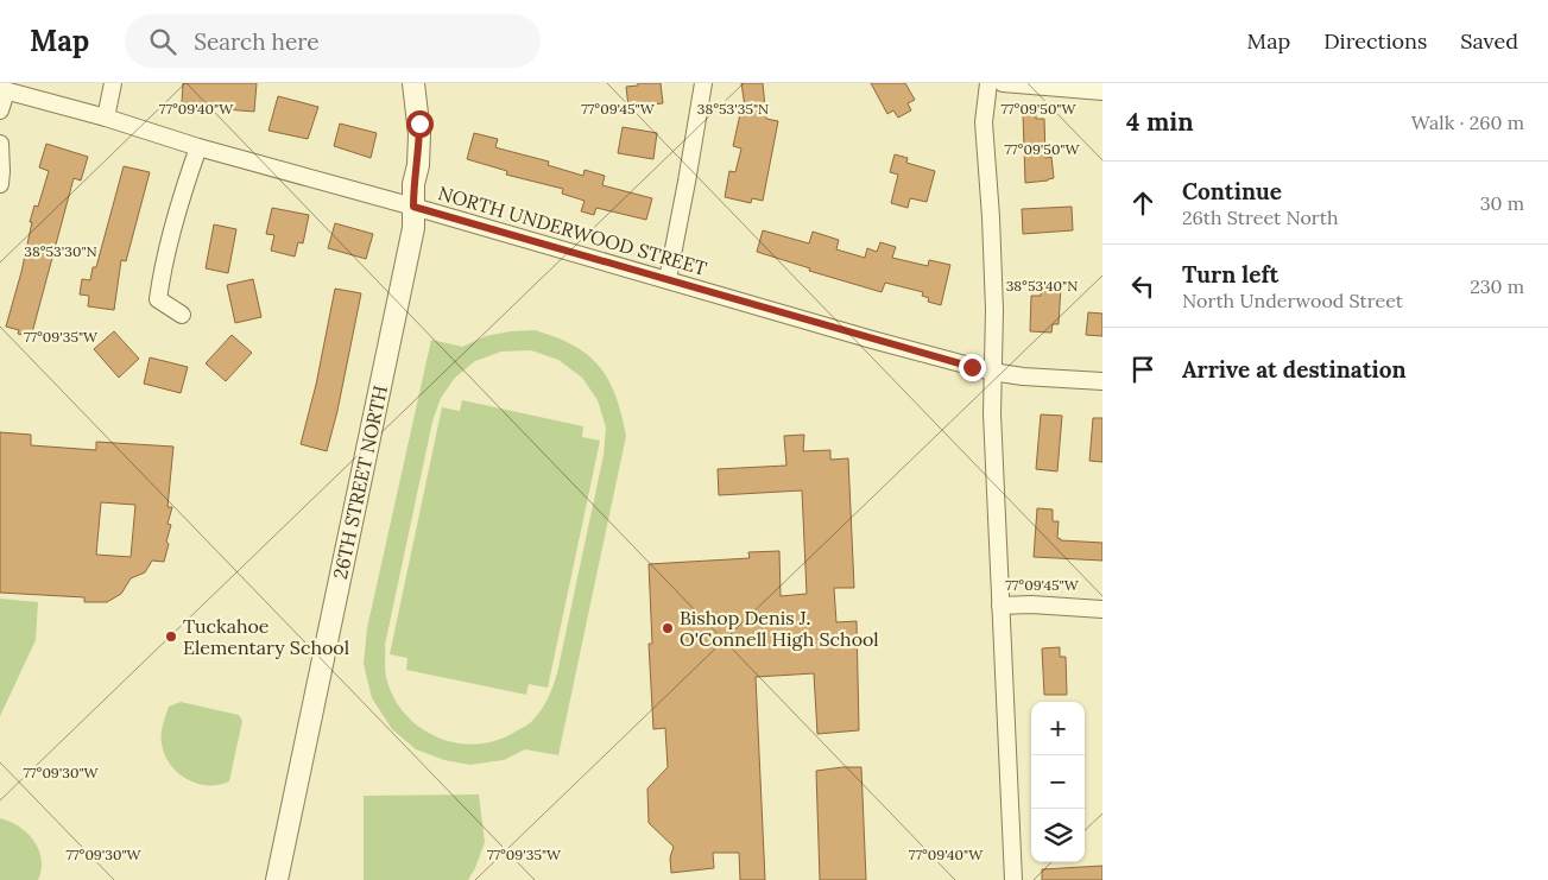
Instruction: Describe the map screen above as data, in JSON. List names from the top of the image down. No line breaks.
{"streets":{"street":["NORTH UNDERWOOD STREET","26TH STREET NORTH"]},"crossings":[["NORTH UNDERWOOD STREET","26TH STREET NORTH"]],"places":["Bishop Denis J. O'Connell High School","Tuckahoe Elementary School"],"page":{"header":"Map","search":"Search here","nav":["Map","Directions","Saved"],"heading":["4 min","Walk · 260 m"],"list":[["Continue","26th Street North","30 m"],["Turn left","North Underwood Street","230 m"],"Arrive at destination"],"map_buttons":["+","−"]},"coordinates":["38°53'35\"N","77°09'40\"W","77°09'45\"W","77°09'50\"W","38°53'30\"N","38°53'40\"N","77°09'35\"W","77°09'30\"W"]}
